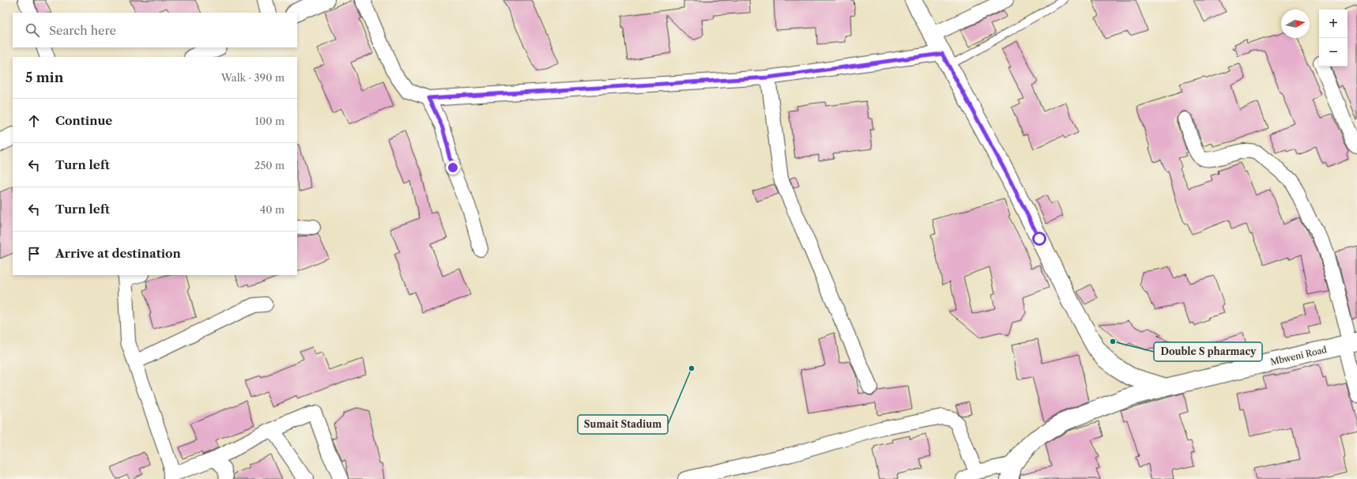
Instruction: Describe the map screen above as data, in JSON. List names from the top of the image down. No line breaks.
{"streets":{"street":["Mbweni Road"]},"places":["Double S pharmacy","Sumait Stadium"],"north":"right","page":{"map_buttons":["+","−"],"search":"Search here","heading":["5 min","Walk · 390 m"],"list":[["Continue","100 m"],["Turn left","250 m"],["Turn left","40 m"],"Arrive at destination"]}}
